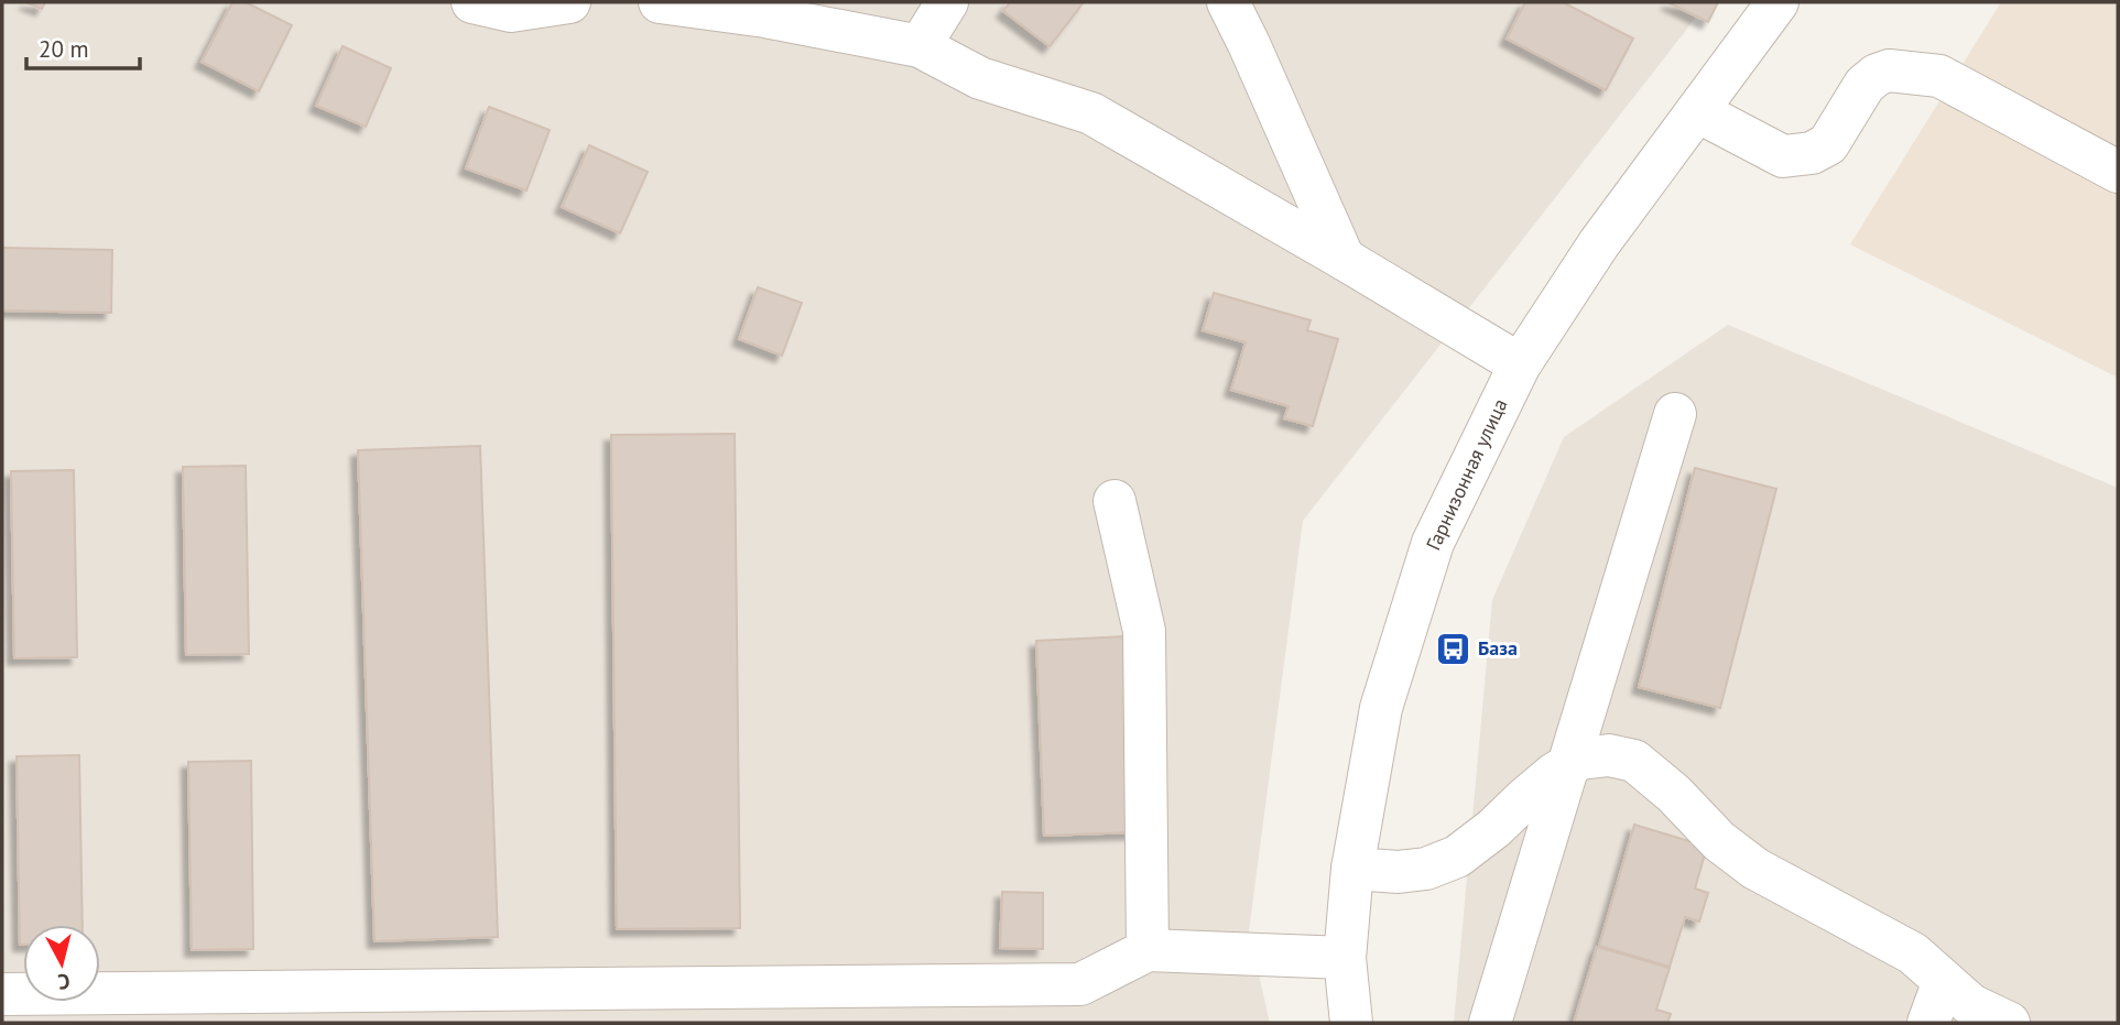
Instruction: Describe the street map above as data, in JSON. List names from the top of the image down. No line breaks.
{"streets":{"street":["Гарнизонная улица"]},"places":{"bus stop":["База"]},"scale_bar":"20 m","north":"bottom"}
